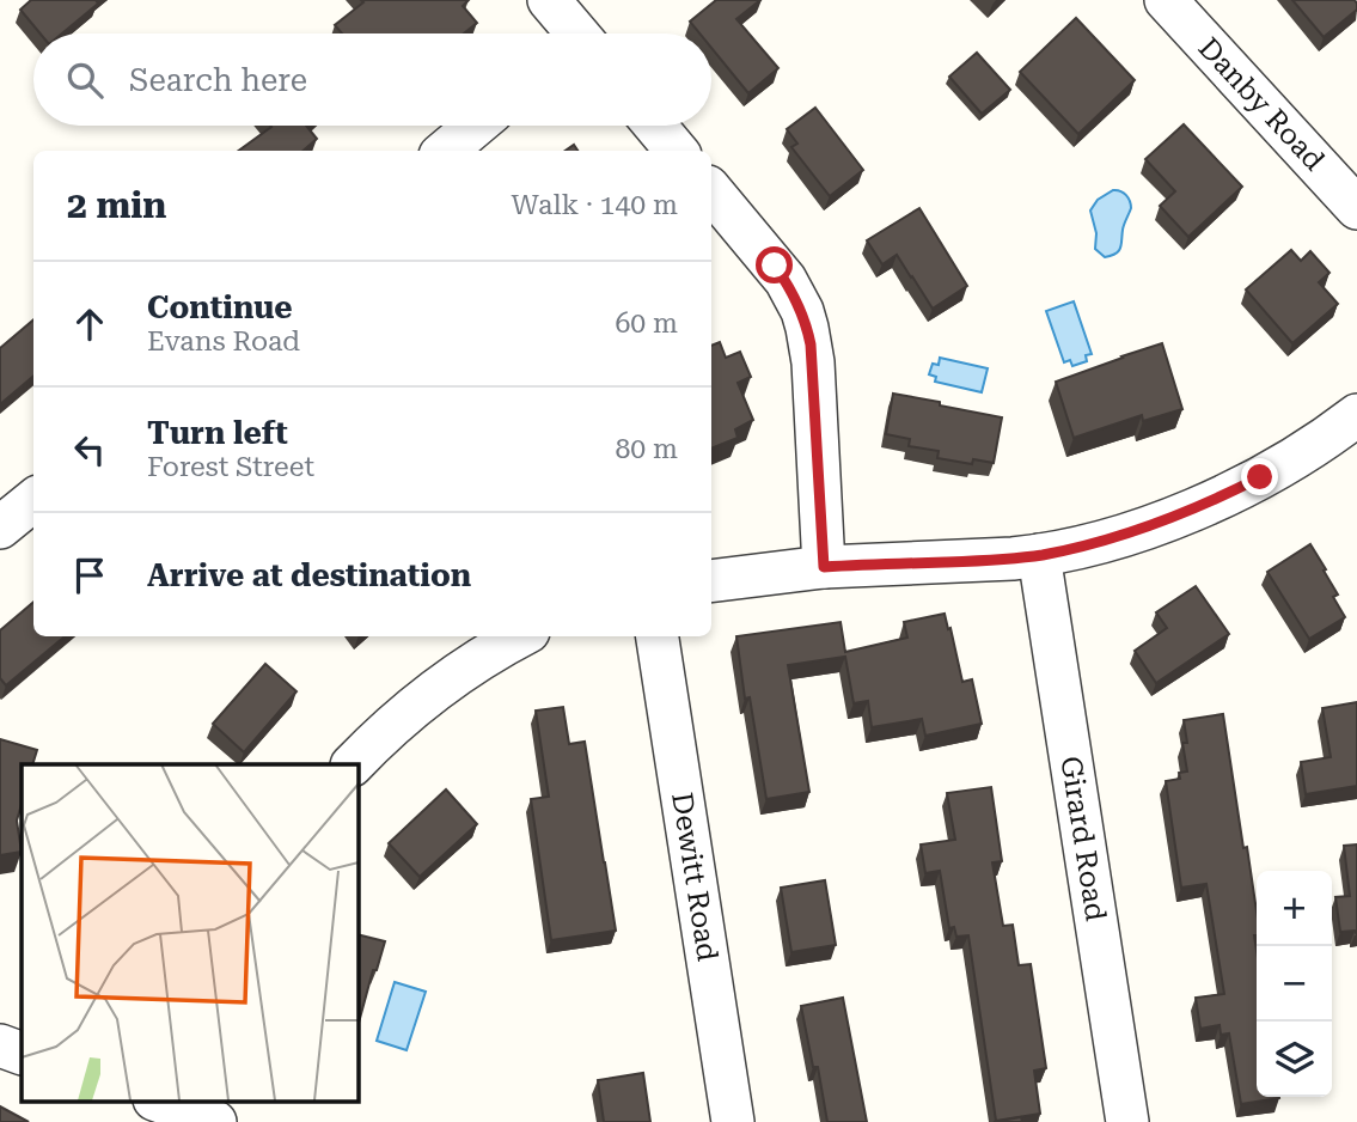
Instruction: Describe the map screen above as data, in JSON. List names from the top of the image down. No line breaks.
{"streets":{"street":["Danby Road","Girard Road","Dewitt Road"]},"page":{"search":"Search here","heading":["2 min","Walk · 140 m"],"list":[["Continue","Evans Road","60 m"],["Turn left","Forest Street","80 m"],"Arrive at destination"],"map_buttons":["+","−"]}}
